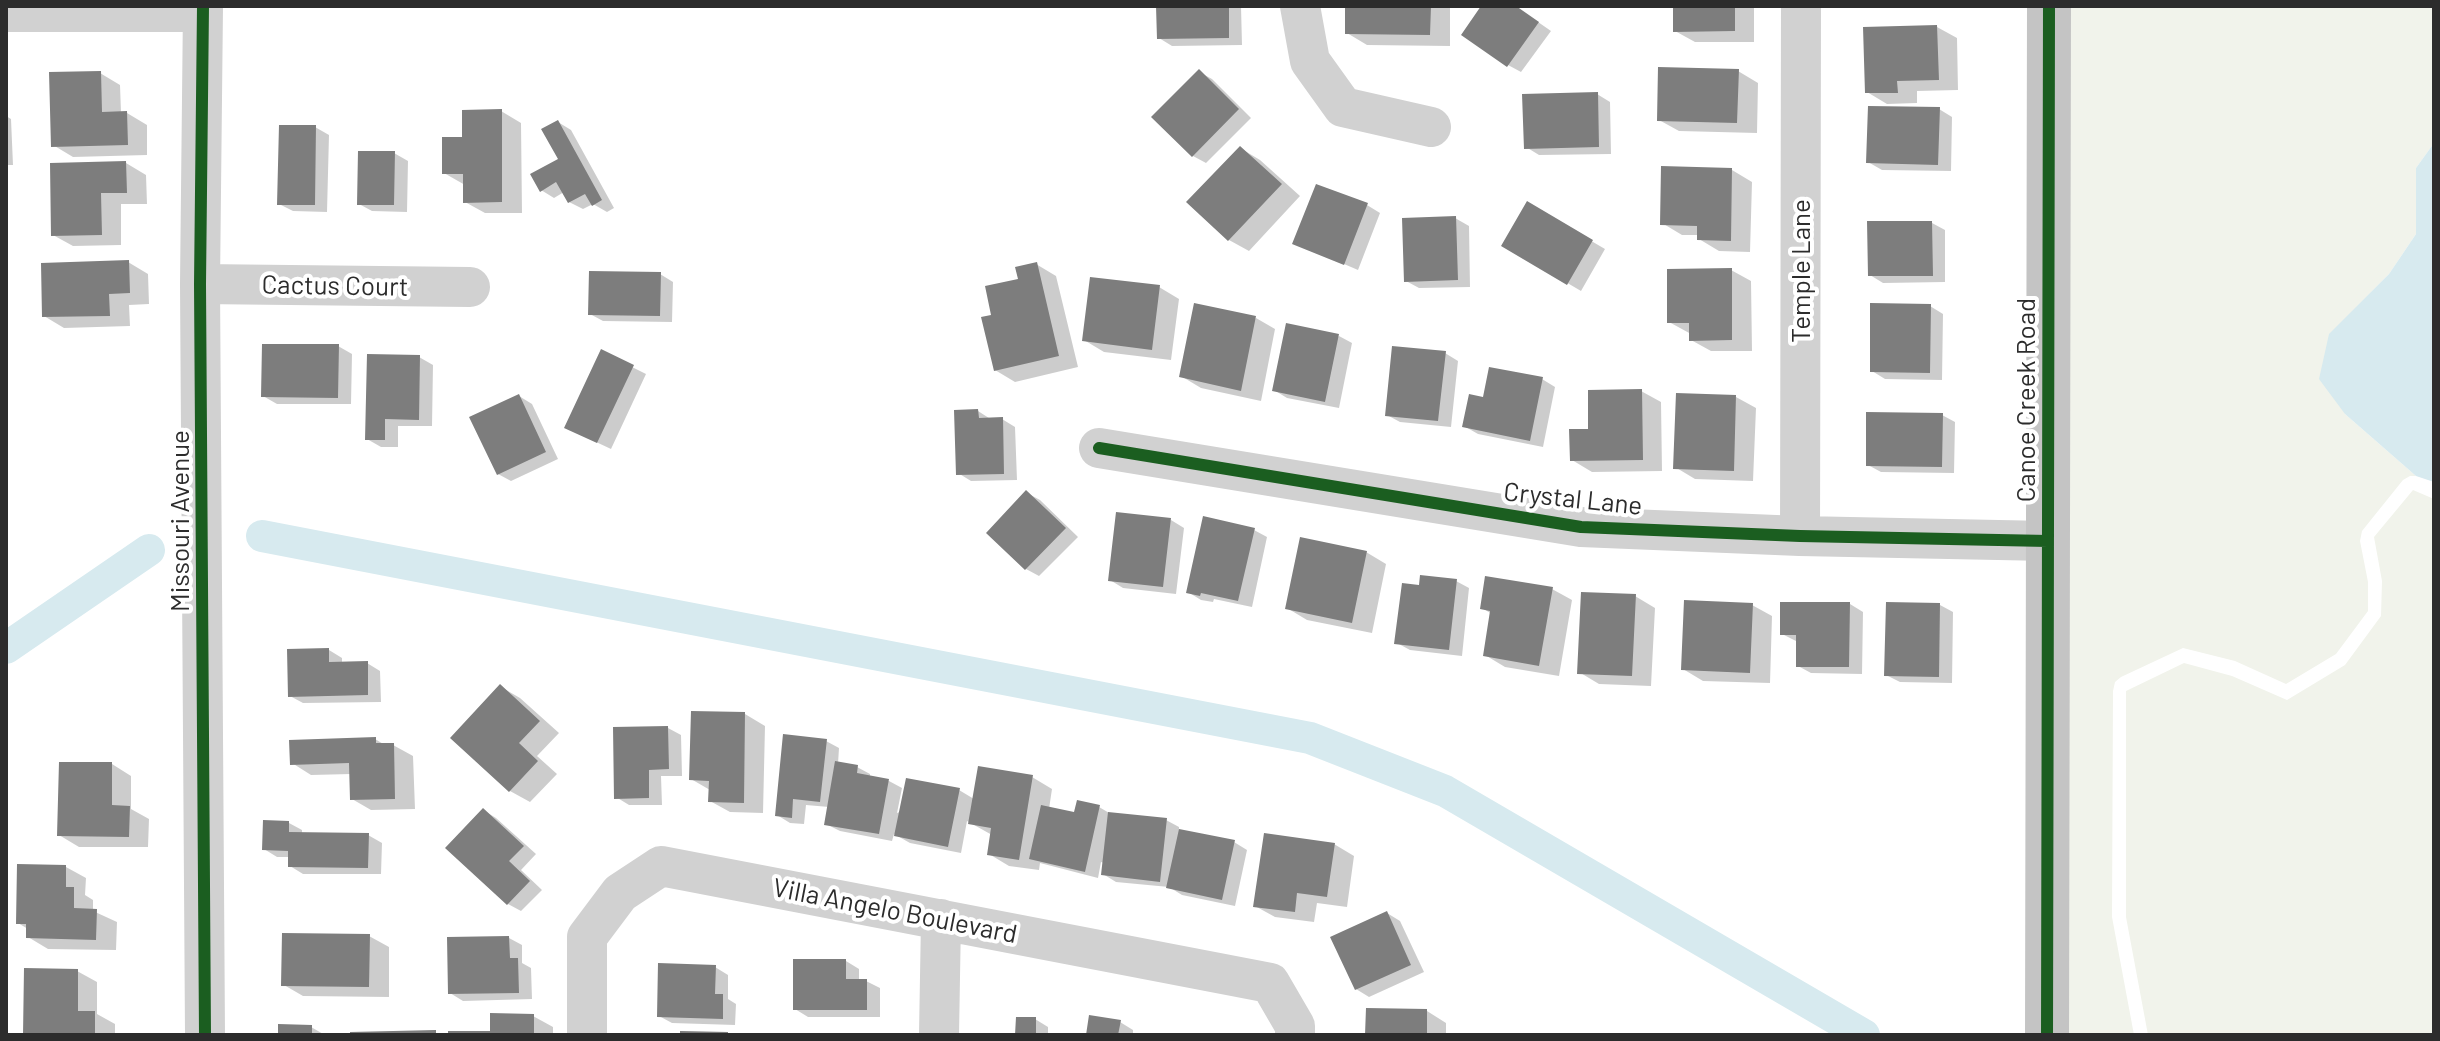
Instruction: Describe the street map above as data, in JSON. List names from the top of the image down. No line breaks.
{"streets":{"main road":["Canoe Creek Road"],"street":["Temple Lane","Cactus Court","Crystal Lane","Missouri Avenue","Villa Angelo Boulevard"]},"crossings":[["Temple Lane","Crystal Lane"],["Cactus Court","Missouri Avenue"],["Canoe Creek Road","Crystal Lane"]]}
